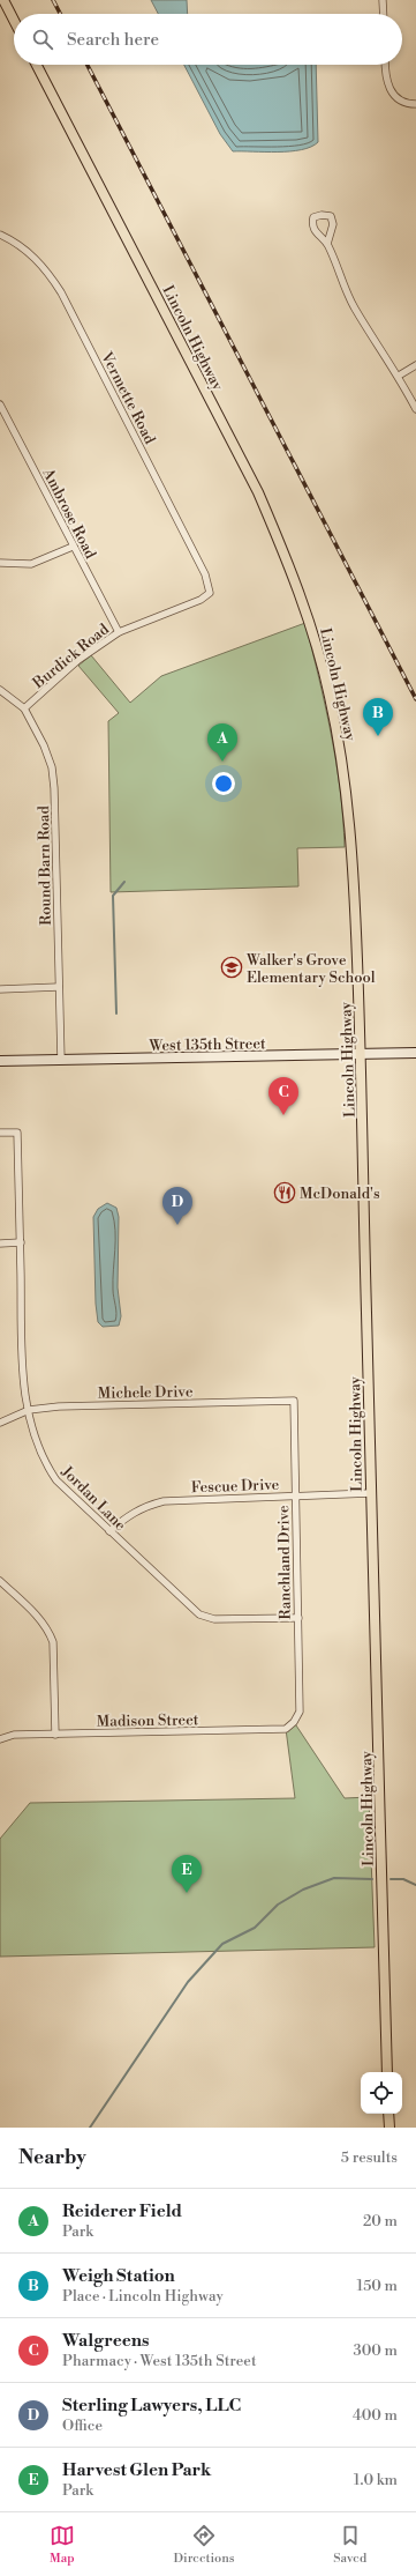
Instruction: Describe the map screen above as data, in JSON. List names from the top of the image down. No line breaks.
{"streets":{"main road":["Lincoln Highway"],"street":["Vermette Road","Ambrose Road","Burdick Road","Round Barn Road","West 135th Street","Michele Drive","Fescue Drive","Jordan Lane","Ranchland Drive","Madison Street"]},"crossings":[["Lincoln Highway","West 135th Street"],["Lincoln Highway","Fescue Drive"],["Vermette Road","Burdick Road"],["Ambrose Road","Burdick Road"],["Burdick Road","Round Barn Road"],["Round Barn Road","West 135th Street"],["Michele Drive","Jordan Lane"],["Michele Drive","Ranchland Drive"],["Fescue Drive","Jordan Lane"],["Fescue Drive","Ranchland Drive"],["Jordan Lane","Ranchland Drive"],["Ranchland Drive","Madison Street"]],"places":{"school or university":["Walker's Grove Elementary School"],"restaurant":["McDonald's"]},"page":{"search":"Search here","pins":["B","A","C","D","E"],"heading":["Nearby","5 results"],"list":[{"mark":"A","name":"Reiderer Field","note":"Park","value":"20 m"},{"mark":"B","name":"Weigh Station","note":"Place · Lincoln Highway","value":"150 m"},{"mark":"C","name":"Walgreens","note":"Pharmacy · West 135th Street","value":"300 m"},{"mark":"D","name":"Sterling Lawyers, LLC","note":"Office","value":"400 m"},{"mark":"E","name":"Harvest Glen Park","note":"Park","value":"1.0 km"}],"nav":["Map","Directions","Saved"]}}
